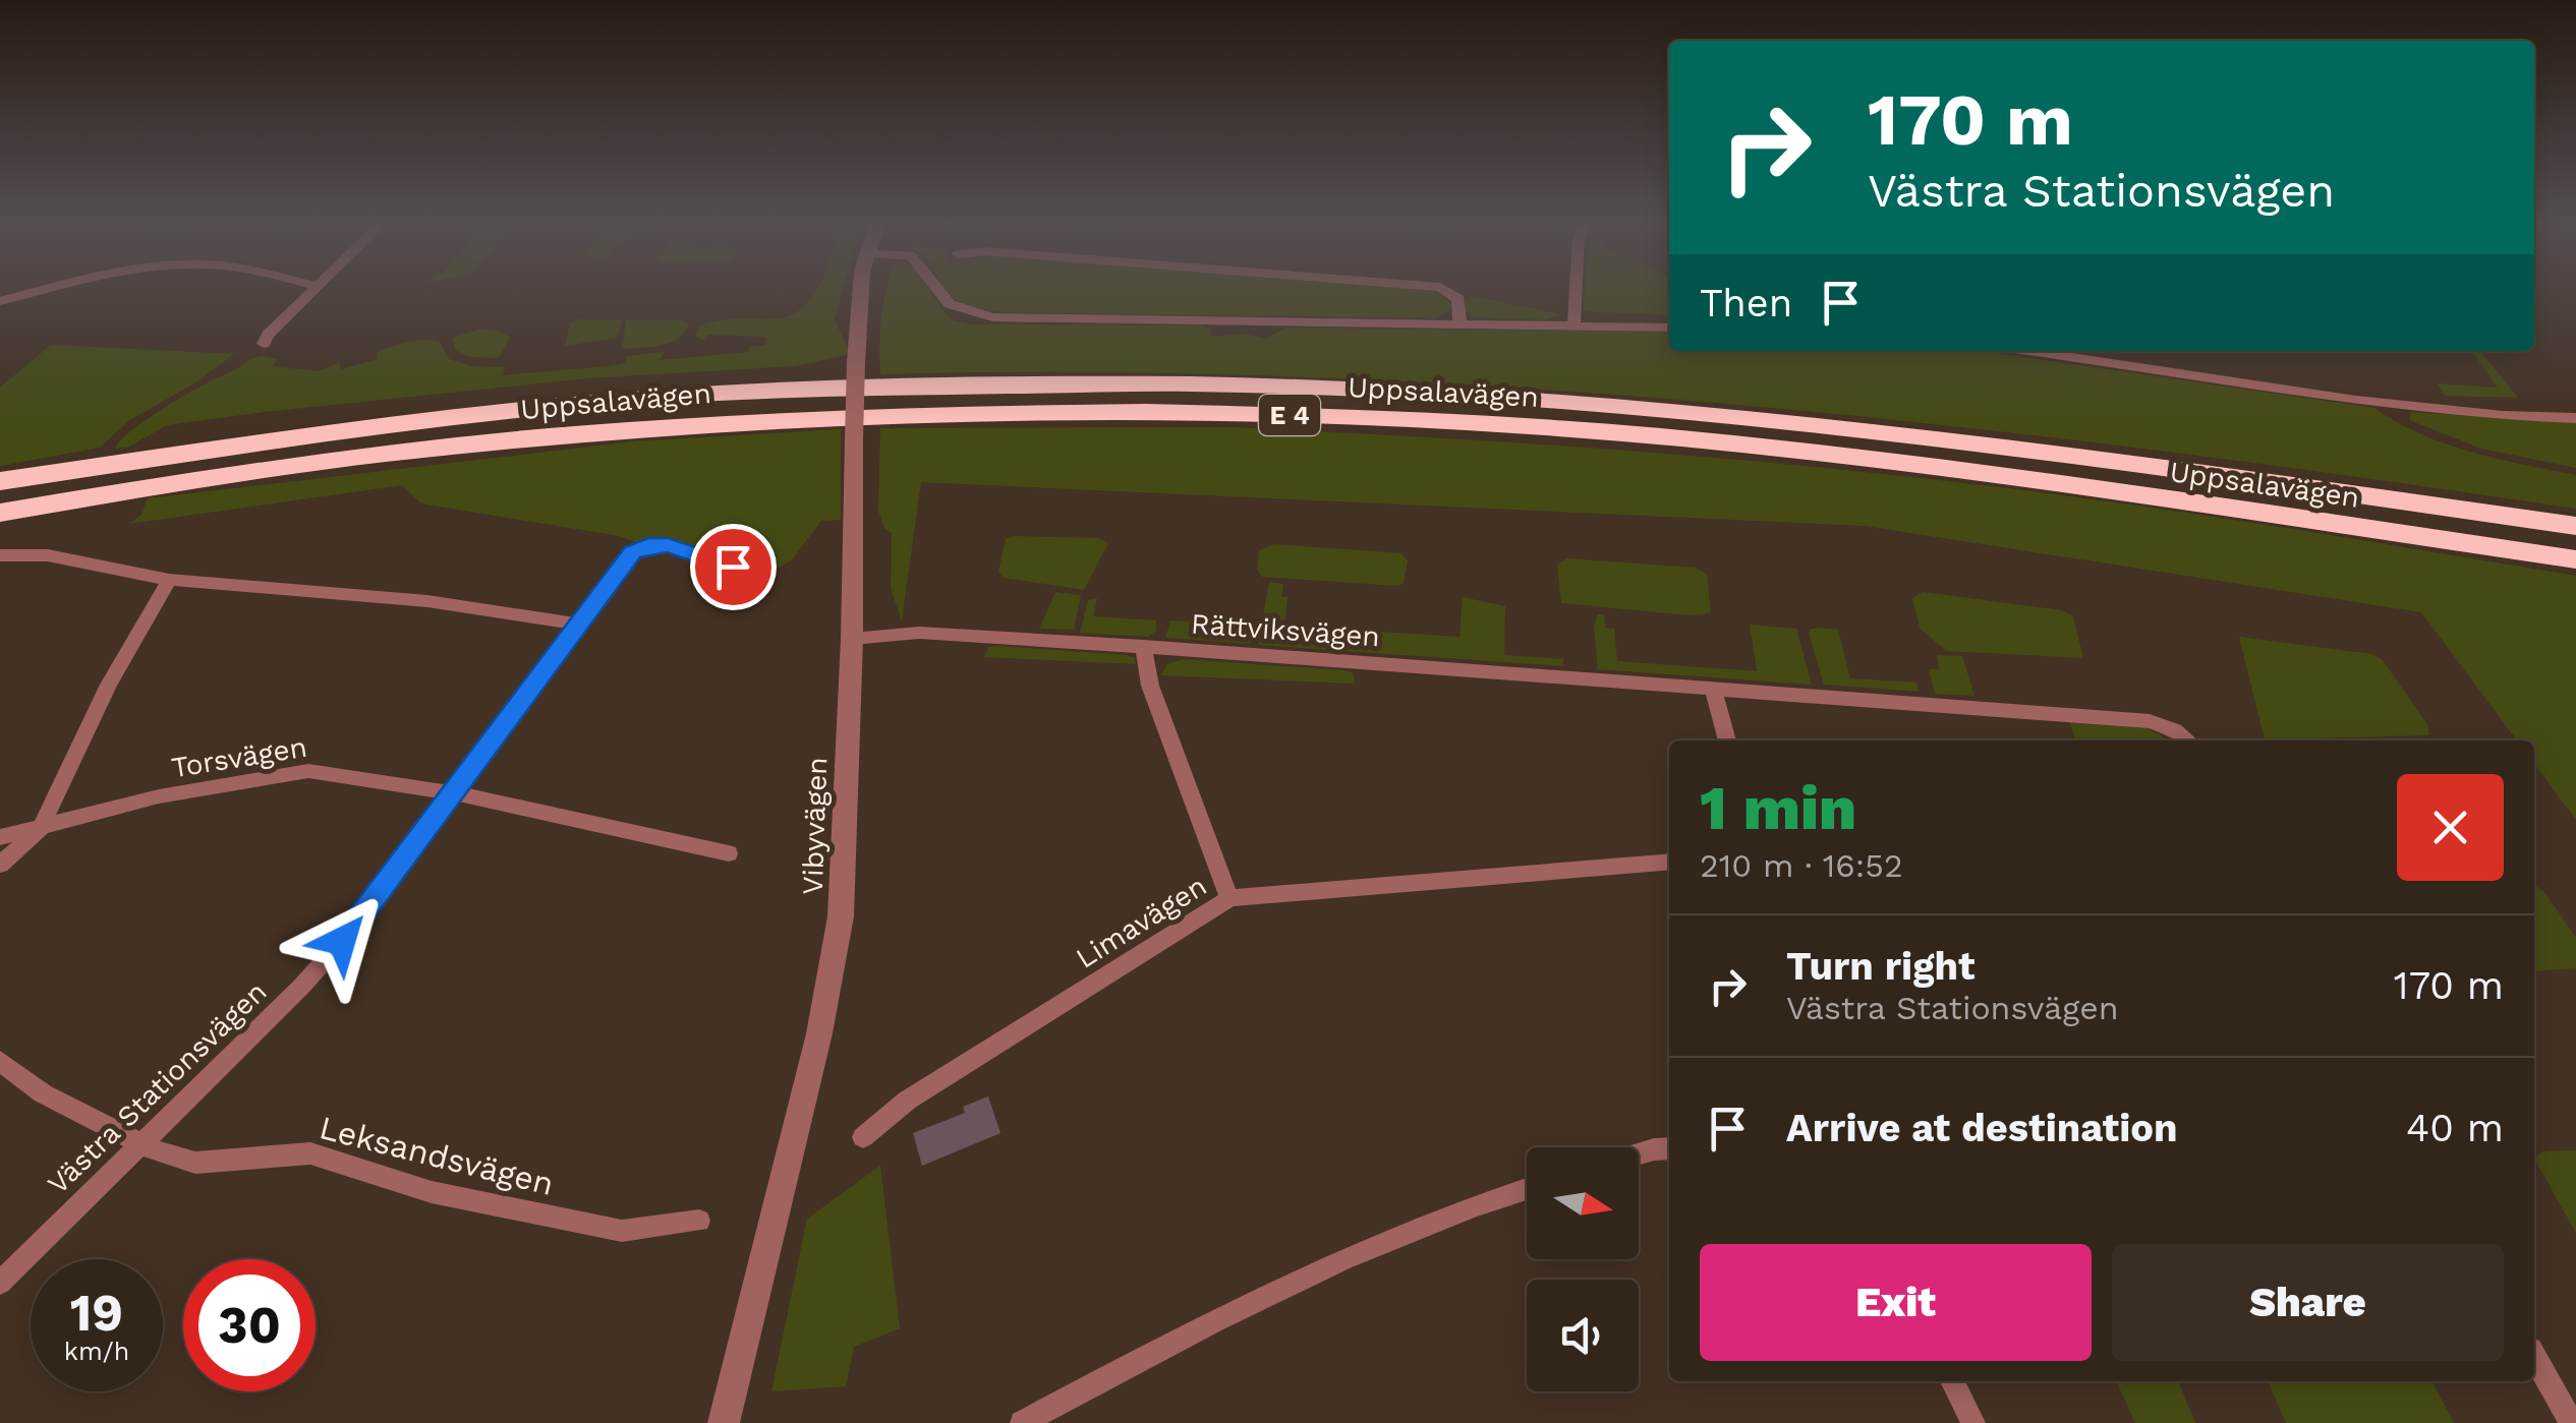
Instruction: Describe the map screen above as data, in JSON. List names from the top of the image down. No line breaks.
{"streets":{"highway":["Uppsalavägen","E 4"],"street":["Rättviksvägen","Torsvägen","Vibyvägen","Limavägen","Västra Stationsvägen","Leksandsvägen"]},"crossings":[["Rättviksvägen","Vibyvägen"],["Torsvägen","Västra Stationsvägen"],["Västra Stationsvägen","Leksandsvägen"]],"north":"right","page":{"turn":["170 m","Västra Stationsvägen"],"then":"Then","heading":["1 min","210 m · 16:52"],"list":[{"name":"Turn right","note":"Västra Stationsvägen","value":"170 m"},{"name":"Arrive at destination","value":"40 m"}],"buttons":["Exit","Share"],"speed":"19 km/h","limit":"30"}}
